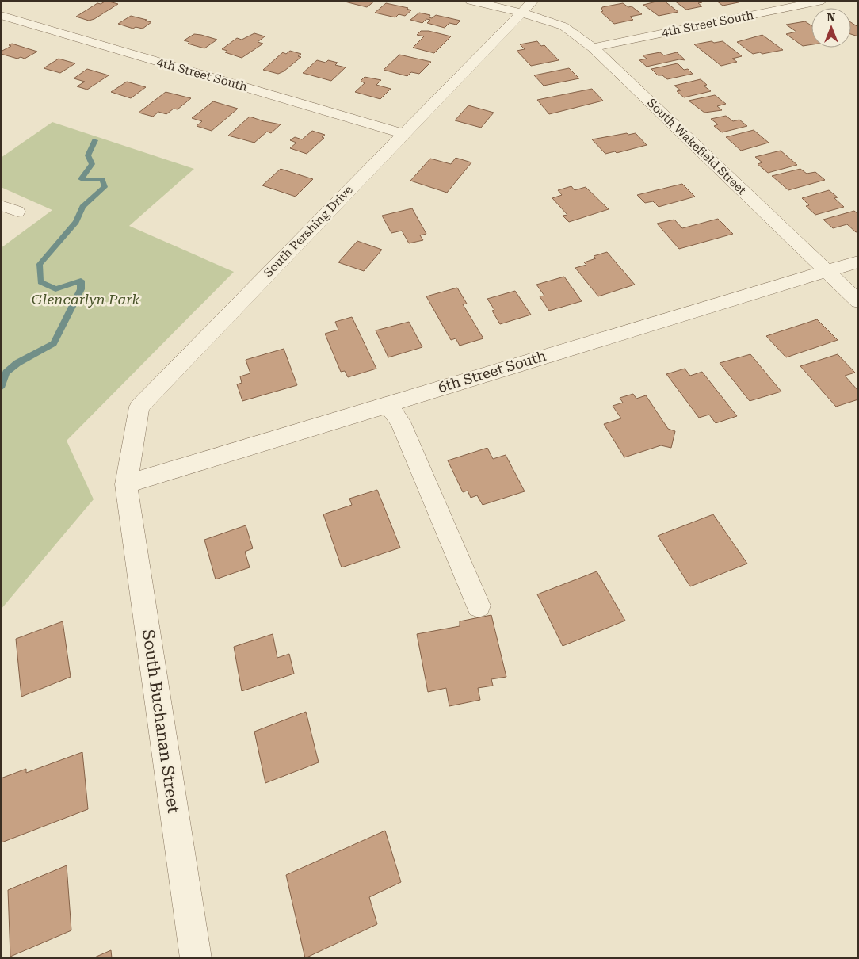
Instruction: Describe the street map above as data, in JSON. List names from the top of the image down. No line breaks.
{"streets":{"street":["4th Street South","South Wakefield Street","South Pershing Drive","6th Street South","South Buchanan Street"]},"crossings":[["4th Street South","South Wakefield Street"],["4th Street South","South Pershing Drive"],["South Wakefield Street","South Pershing Drive"],["South Wakefield Street","6th Street South"],["South Pershing Drive","6th Street South"],["South Pershing Drive","South Buchanan Street"],["6th Street South","South Buchanan Street"]],"parks":["Glencarlyn Park"],"north":"top"}
